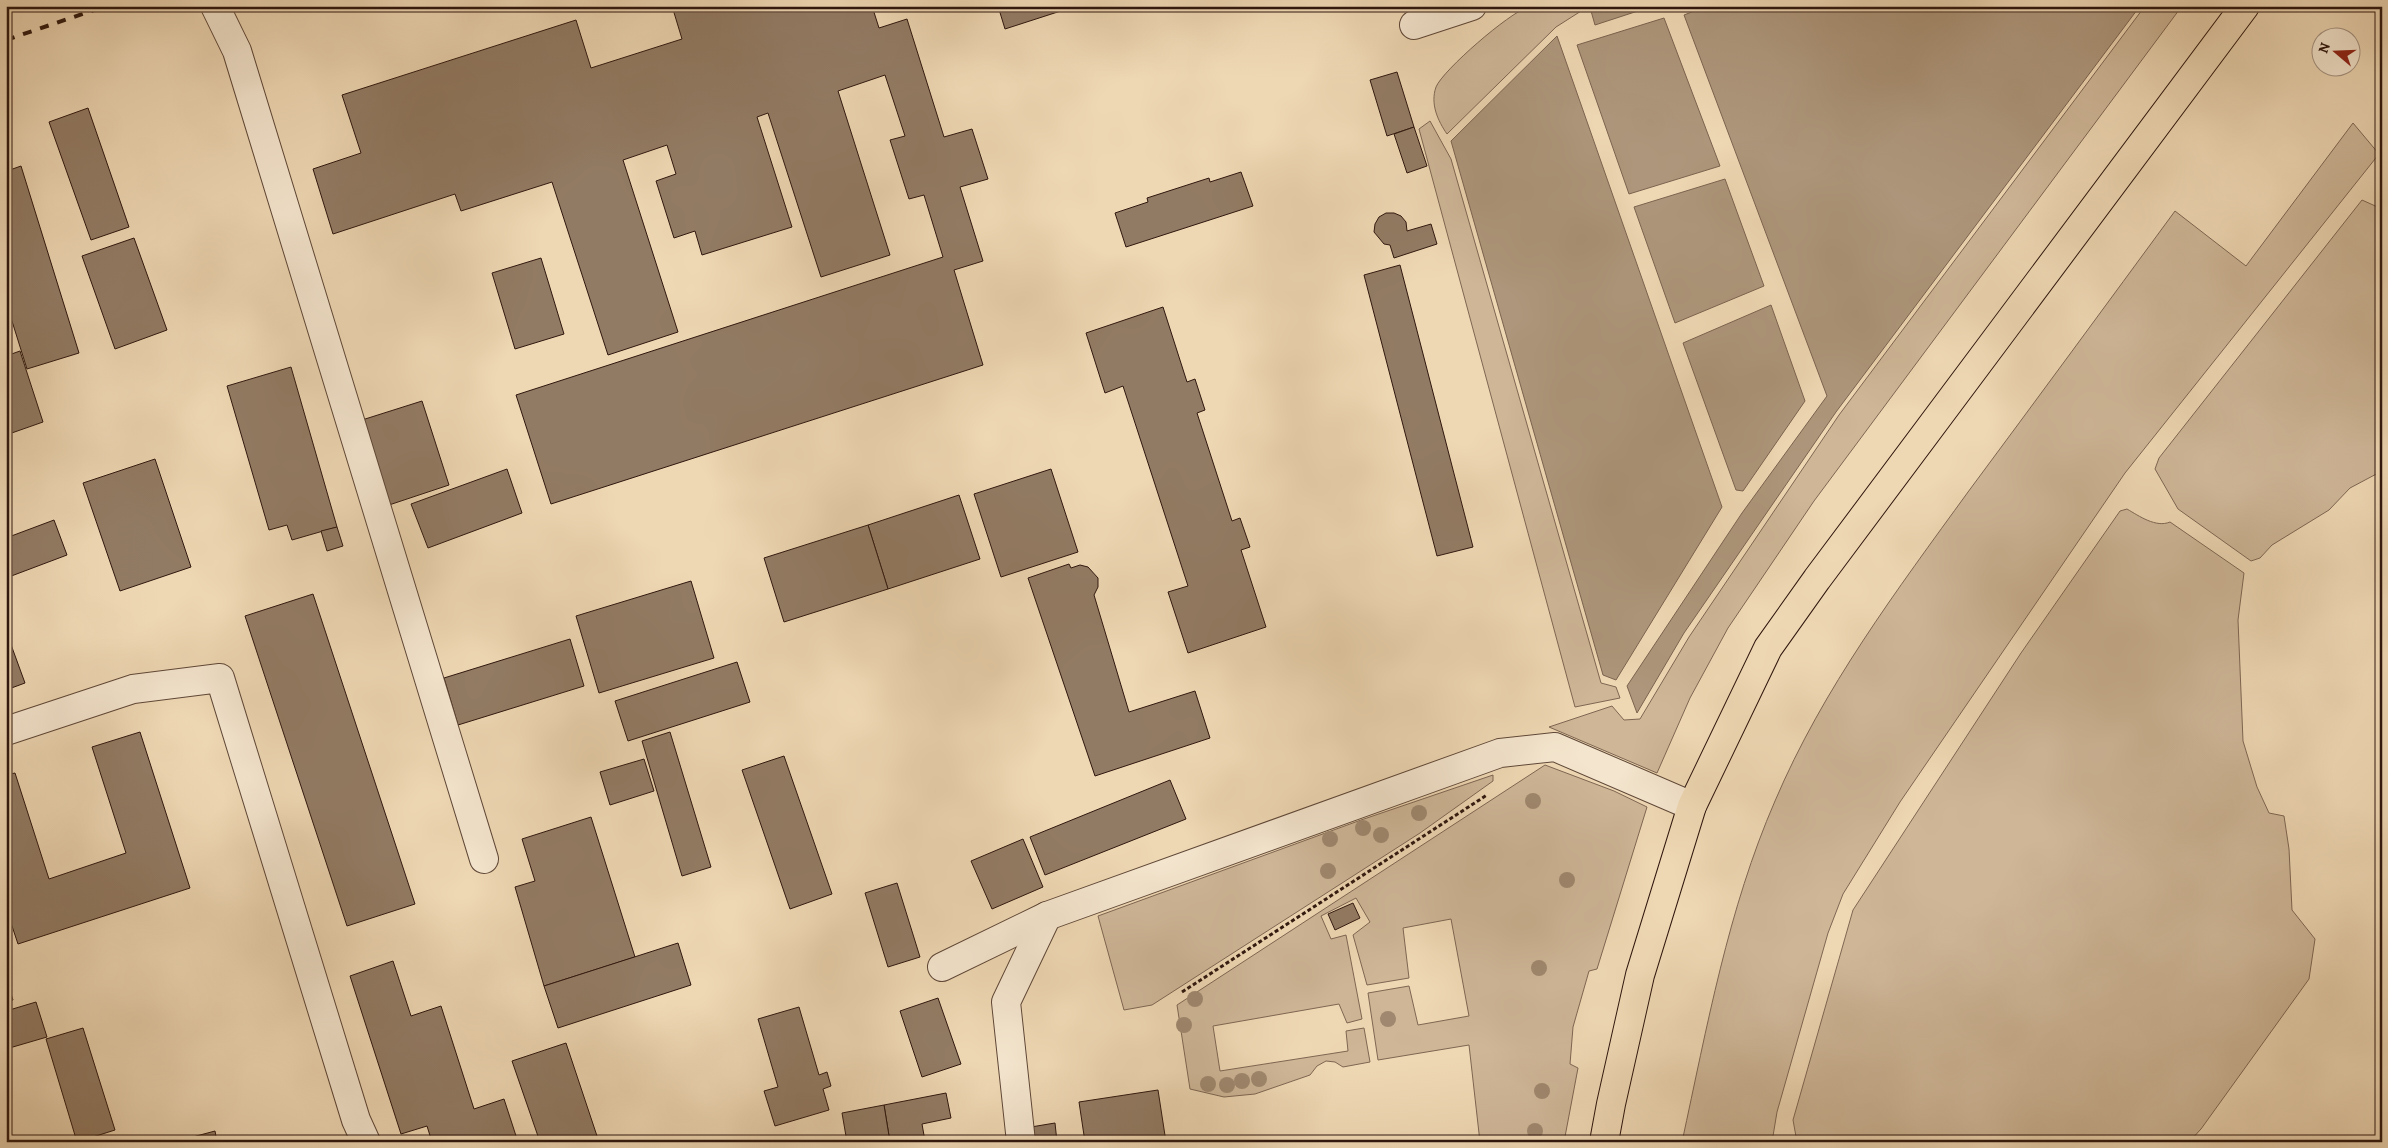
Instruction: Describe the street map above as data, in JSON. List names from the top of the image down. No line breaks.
{"north":"left"}
